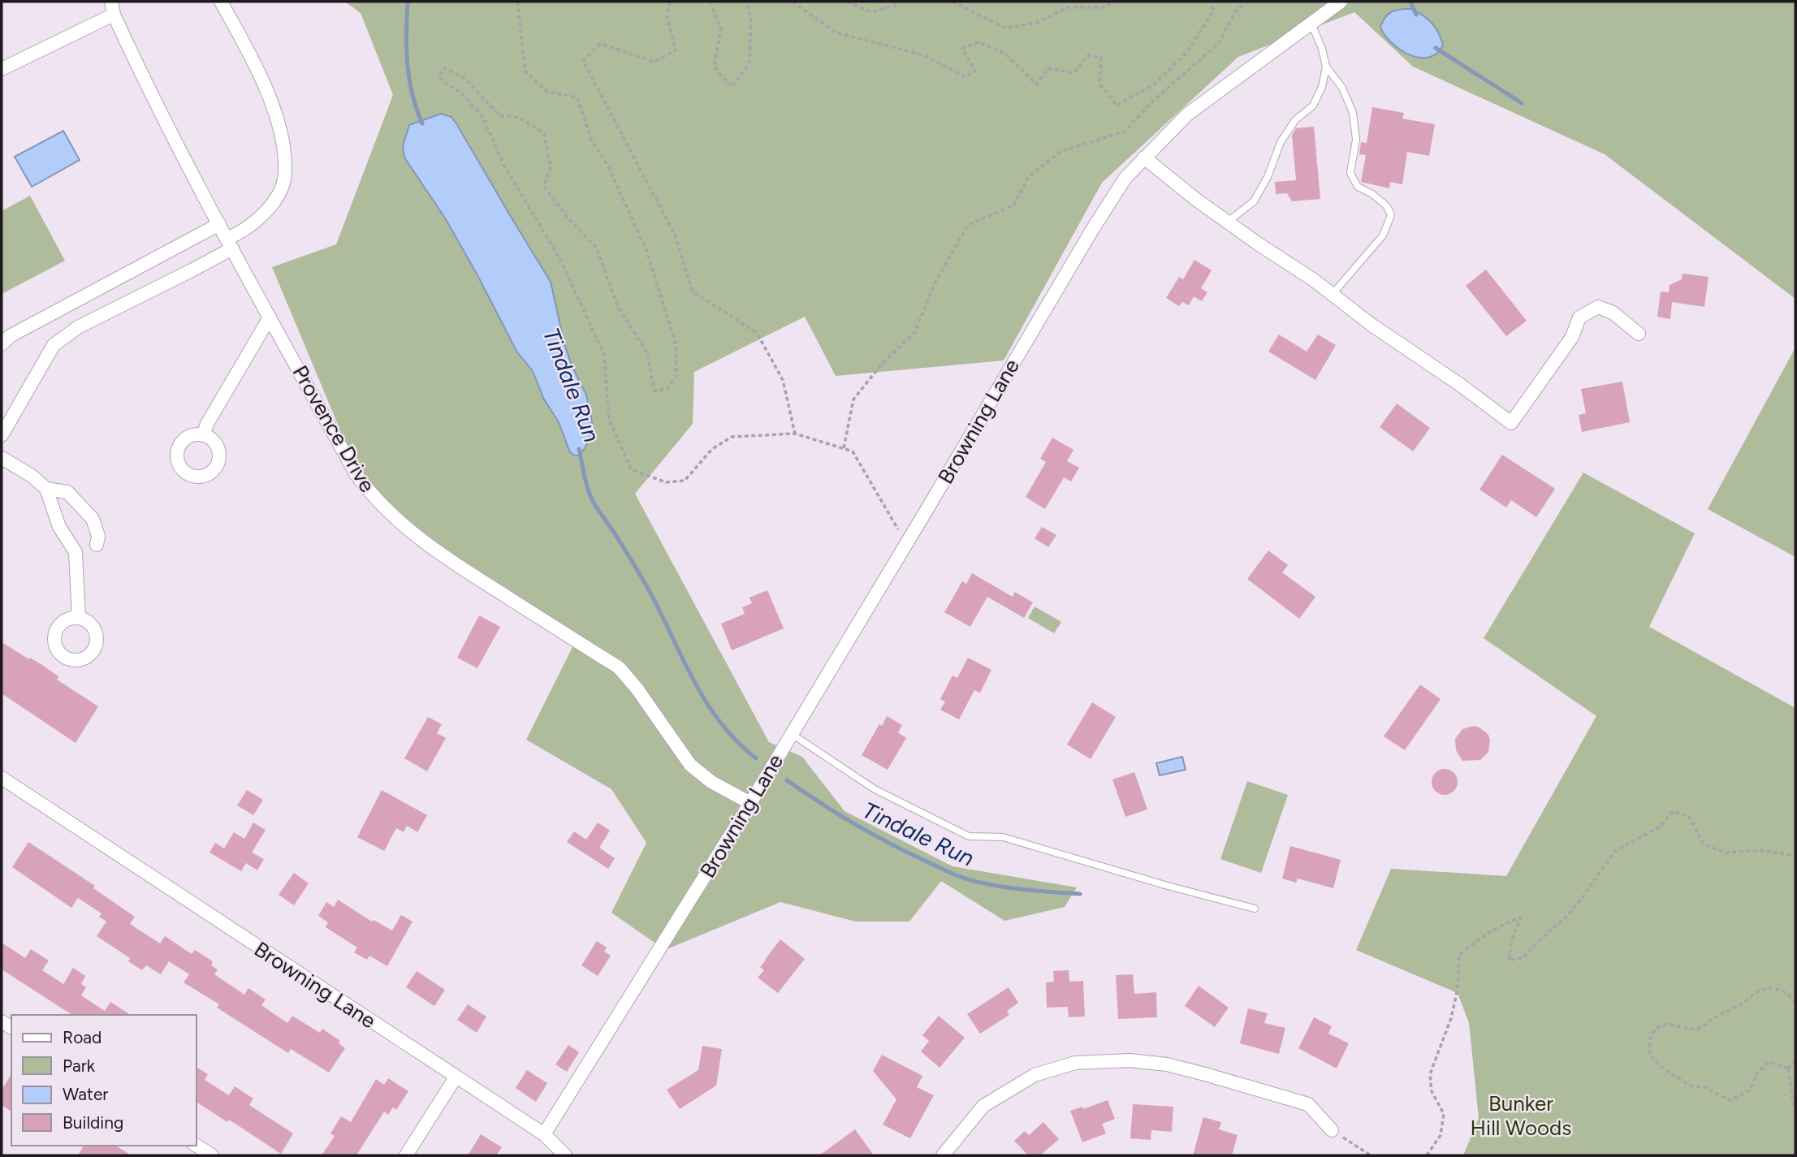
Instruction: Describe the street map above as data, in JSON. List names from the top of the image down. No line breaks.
{"streets":{"street":["Browning Lane","Provence Drive"]},"crossings":[["Browning Lane","Provence Drive"]],"water":["Tindale Run"],"parks":["Bunker Hill Woods"],"legend":["Road","Park","Water","Building"]}
